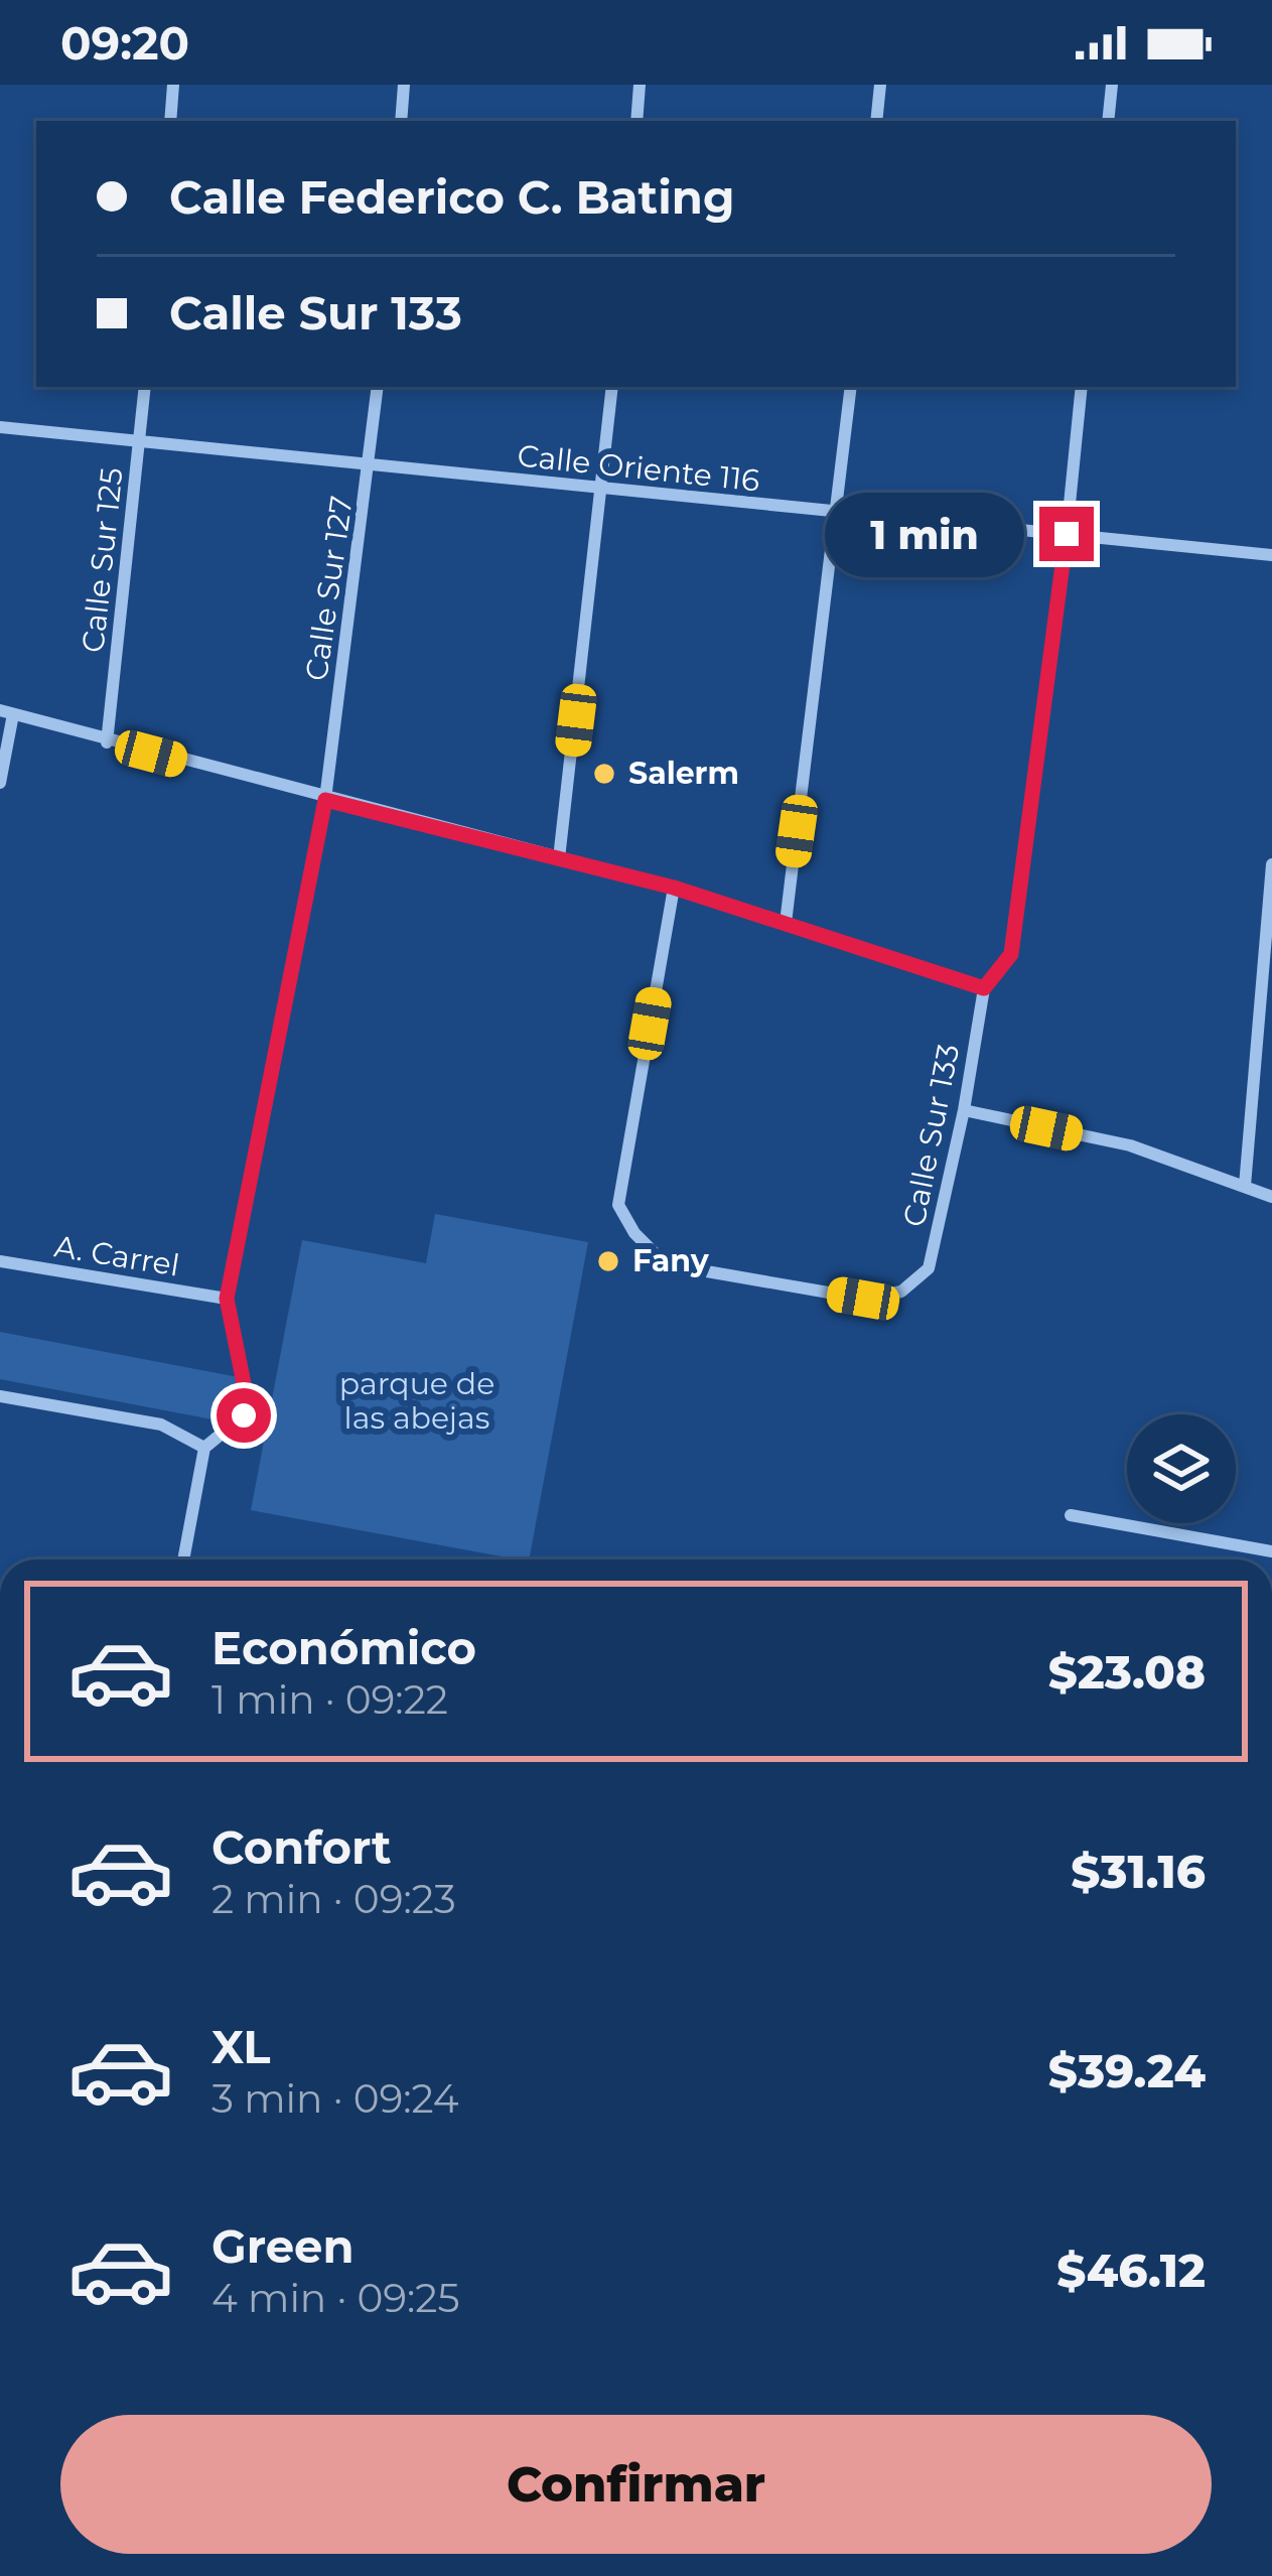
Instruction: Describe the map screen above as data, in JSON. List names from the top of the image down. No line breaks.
{"streets":{"street":["Calle Oriente 116","Calle Sur 125","Calle Sur 127","Calle Sur 133","A. Carrel"]},"crossings":[["Calle Oriente 116","Calle Sur 125"],["Calle Oriente 116","Calle Sur 127"],["Calle Oriente 116","Calle Sur 133"],["Calle Sur 127","A. Carrel"]],"parks":["parque de las abejas"],"places":["Salerm","Fany"],"page":{"status":"09:20","banner":["Calle Federico C. Bating","Calle Sur 133"],"bubble":"1 min","list":[{"name":"Económico","note":"1 min · 09:22","value":"$23.08"},{"name":"Confort","note":"2 min · 09:23","value":"$31.16"},{"name":"XL","note":"3 min · 09:24","value":"$39.24"},{"name":"Green","note":"4 min · 09:25","value":"$46.12"}],"buttons":"Confirmar"}}
